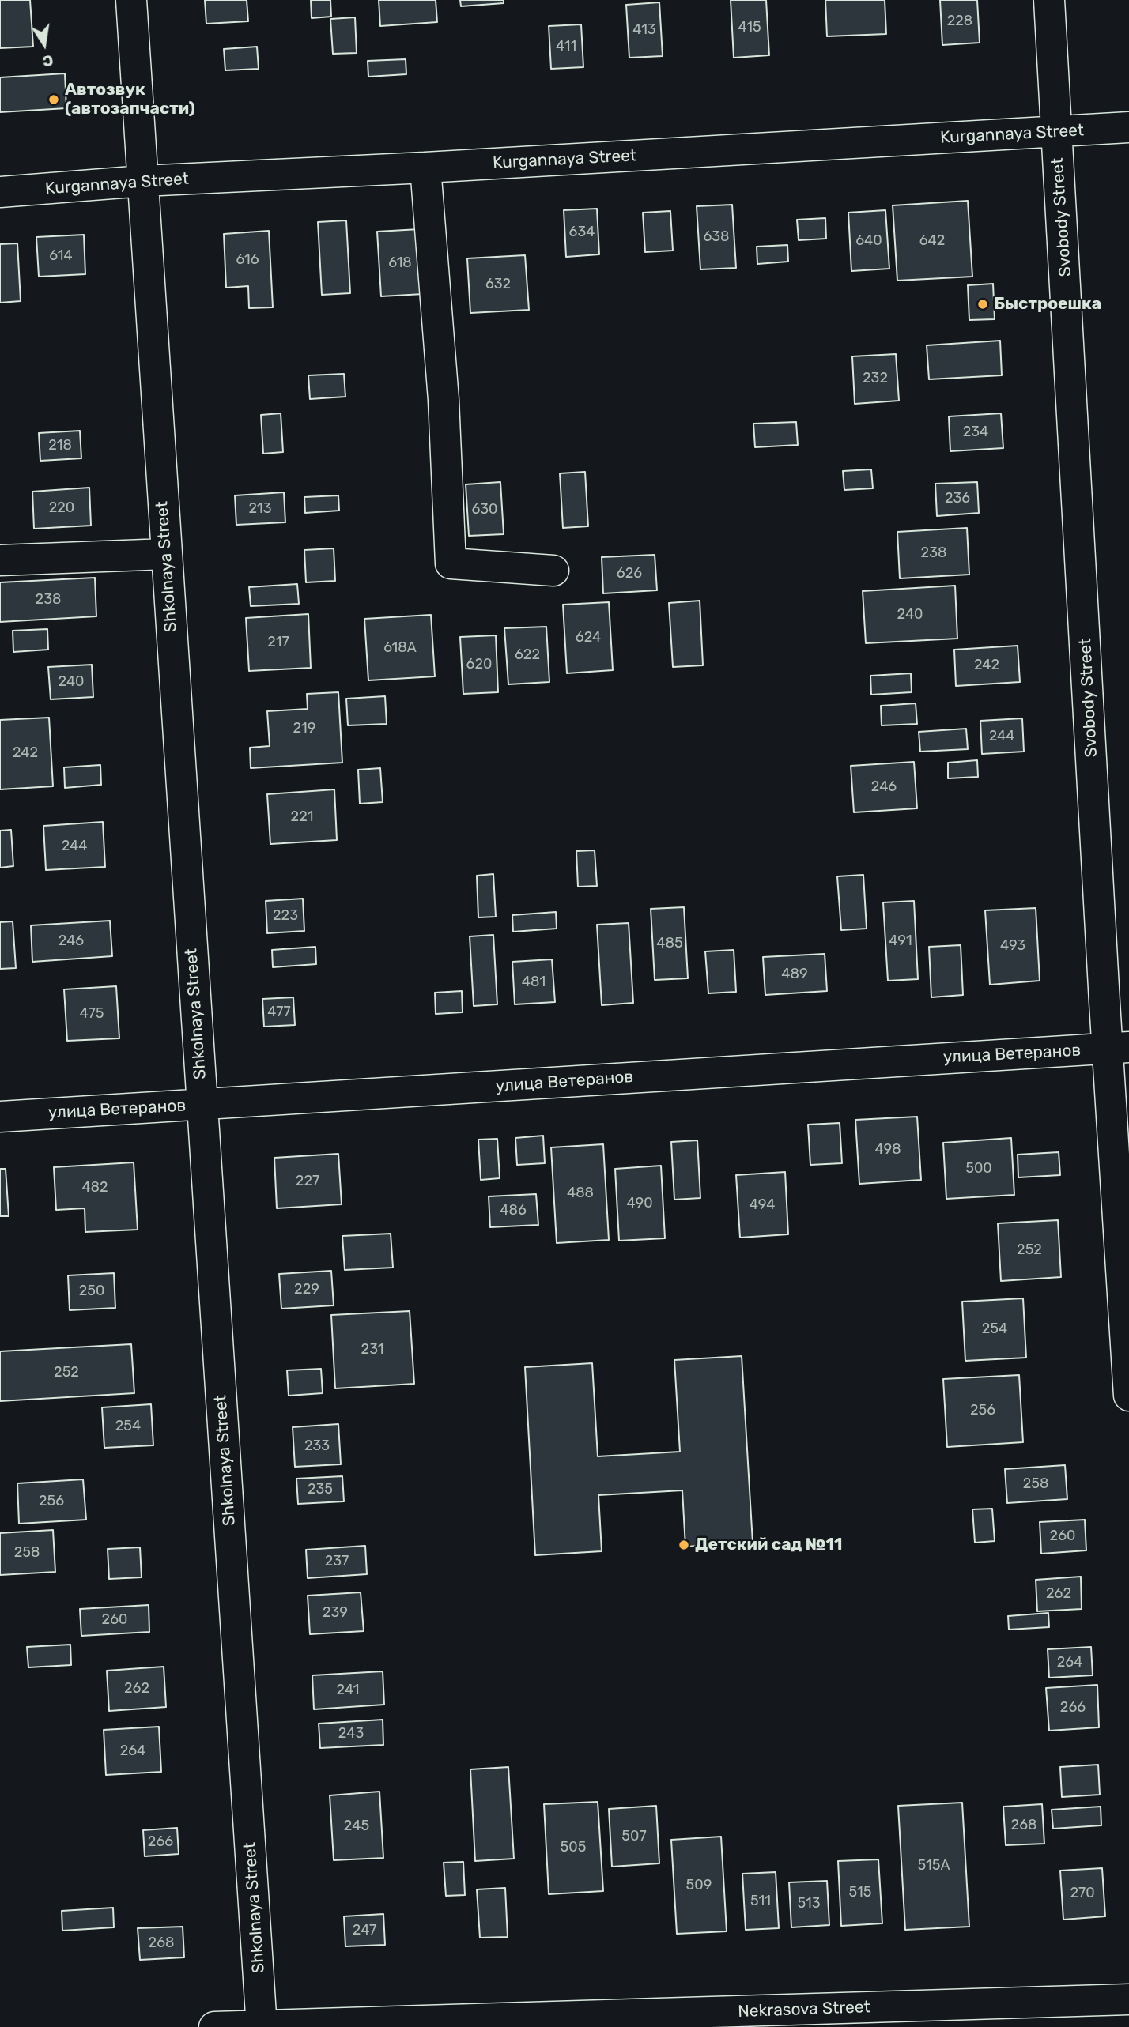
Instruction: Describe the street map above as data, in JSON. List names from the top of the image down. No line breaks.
{"streets":{"street":["Kurgannaya Street","Svobody Street","Shkolnaya Street","улица Ветеранов","Nekrasova Street"]},"crossings":[["Kurgannaya Street","Svobody Street"],["Kurgannaya Street","Shkolnaya Street"],["Svobody Street","улица Ветеранов"],["Shkolnaya Street","улица Ветеранов"],["Shkolnaya Street","Nekrasova Street"]],"places":["Автозвук (автозапчасти)","Быстроешка","Детский сад №11"],"house_numbers":["228","415","413","411","634","638","640","642","614","616","618","632","232","234","218","236","220","213","630","238","626","238","240","624","217","618А","622","620","242","240","219","244","242","246","221","244","223","246","491","485","493","489","481","477","475","498","500","227","482","488","490","494","486","252","229","250","254","231","252","256","254","233","258","235","256","260","258","237","262","239","260","264","262","241","266","243","264","268","245","507","266","505","515А","509","515","270","511","513","247","268"],"north":"bottom"}
